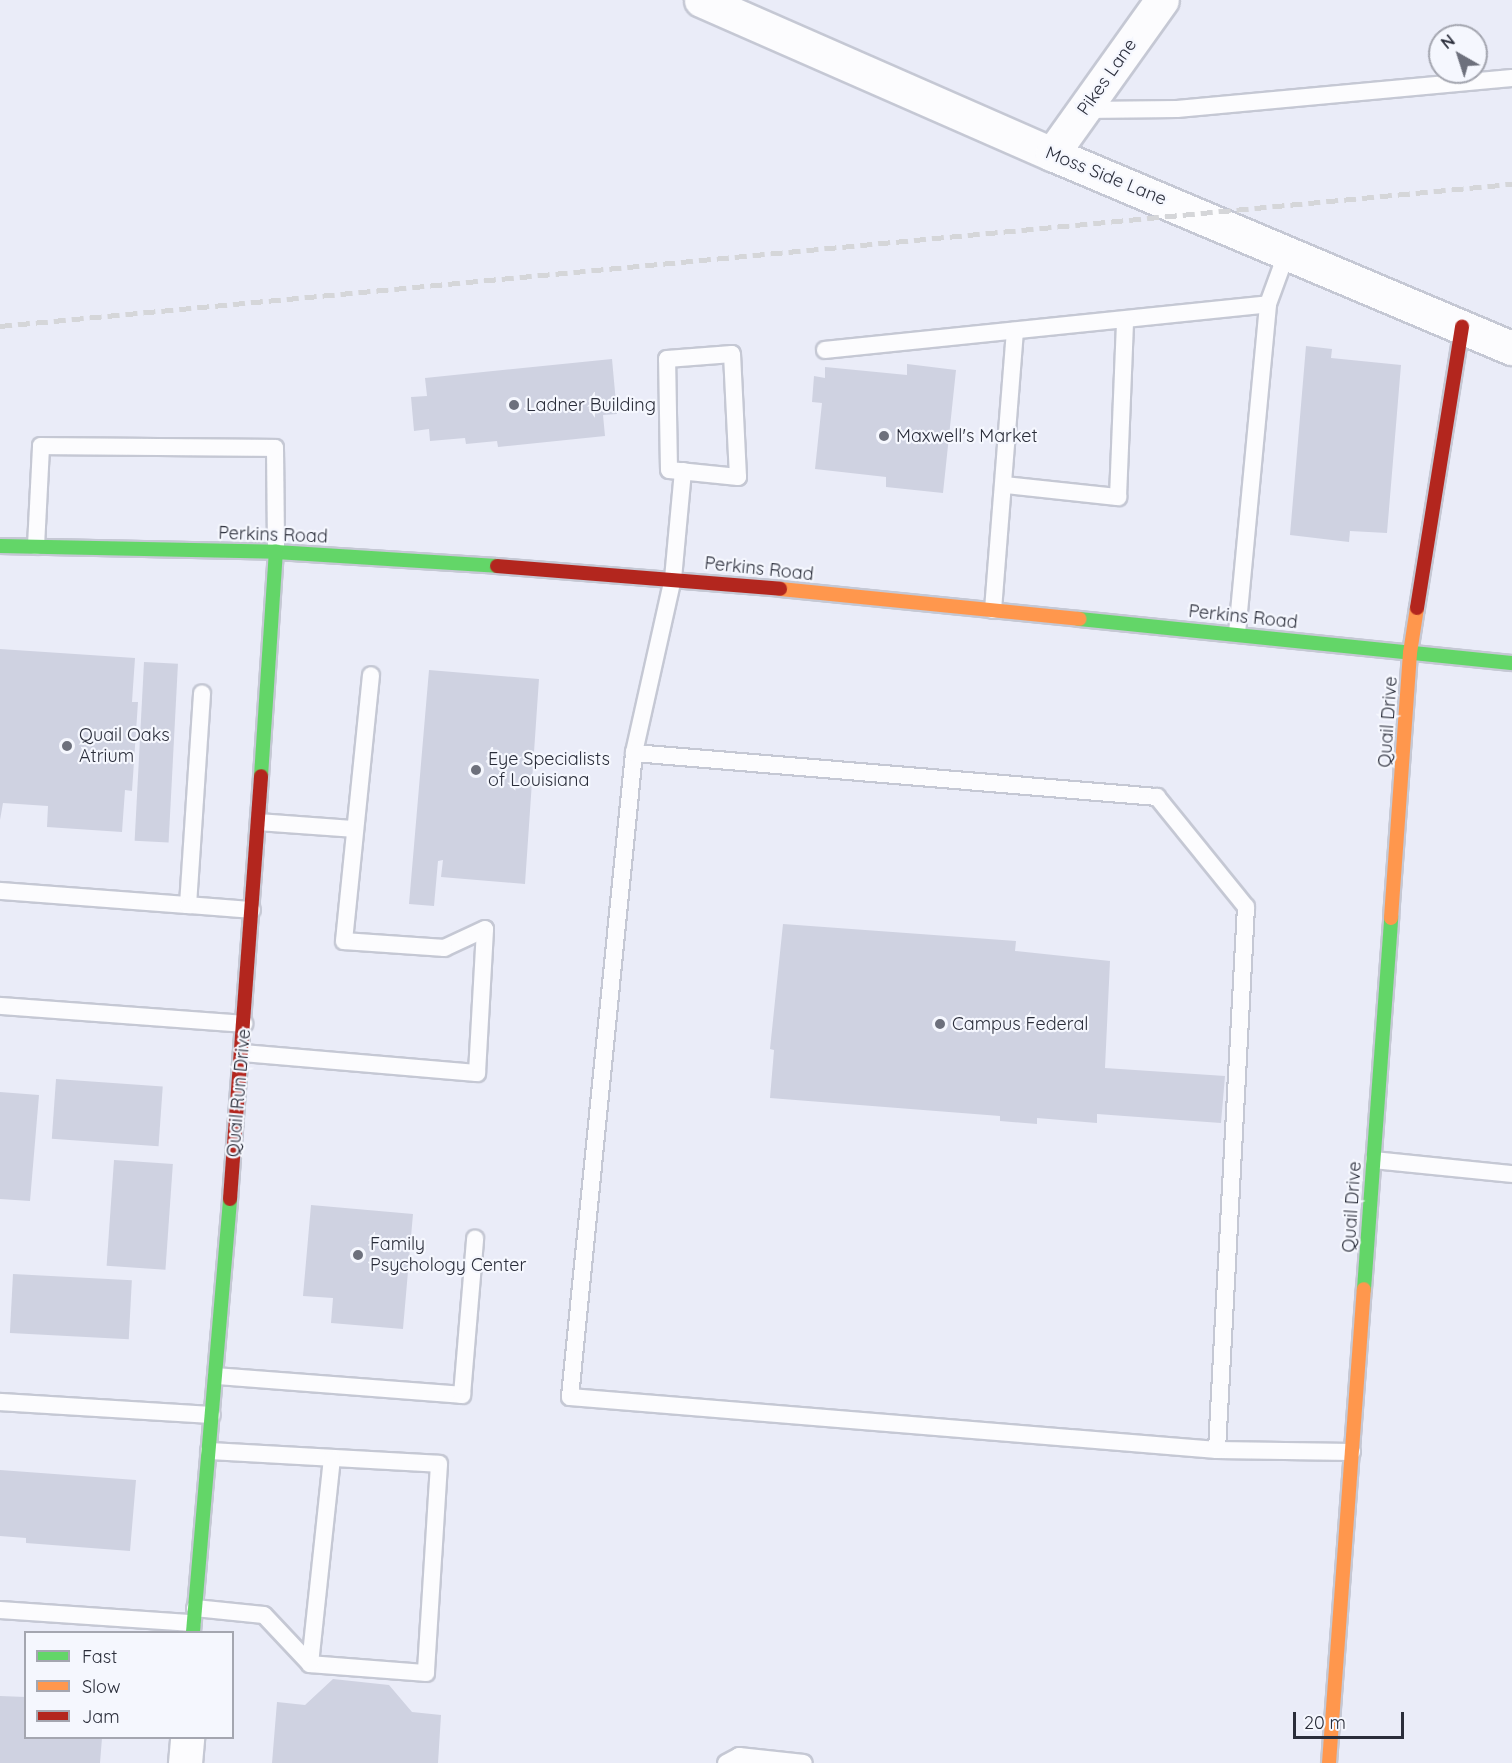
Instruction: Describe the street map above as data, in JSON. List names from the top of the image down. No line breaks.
{"streets":{"street":["Pikes Lane","Moss Side Lane","Perkins Road","Quail Drive","Quail Run Drive"]},"crossings":[["Pikes Lane","Moss Side Lane"],["Moss Side Lane","Quail Drive"],["Perkins Road","Quail Drive"],["Perkins Road","Quail Run Drive"]],"places":["Ladner Building","Maxwell's Market","Quail Oaks Atrium","Eye Specialists of Louisiana","Campus Federal","Family Psychology Center"],"legend":["Fast","Slow","Jam"],"scale_bar":"20 m","north":"top left"}
